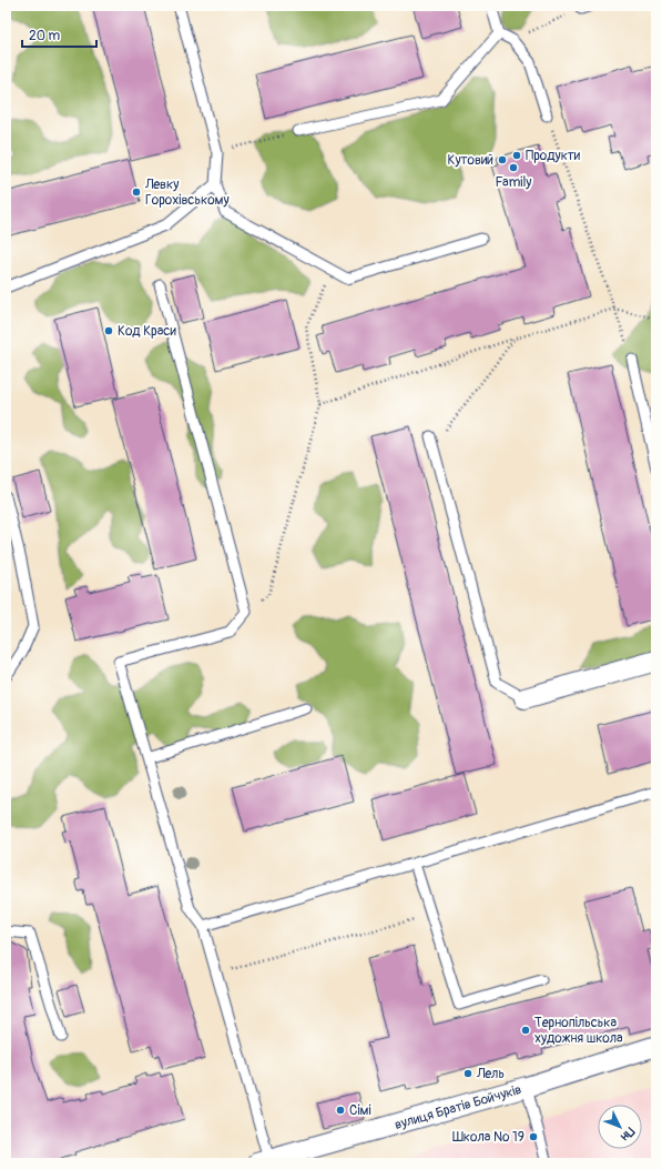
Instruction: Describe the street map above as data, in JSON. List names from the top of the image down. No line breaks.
{"streets":{"street":["вулиця Братів Бойчуків"]},"places":["Продукти","Кутовий","Family","Левку Горохівському","Код Краси","Тернопільська художня школа","Лель","Сімі","Школа № 19"],"scale_bar":"20 m","north":"bottom right"}
